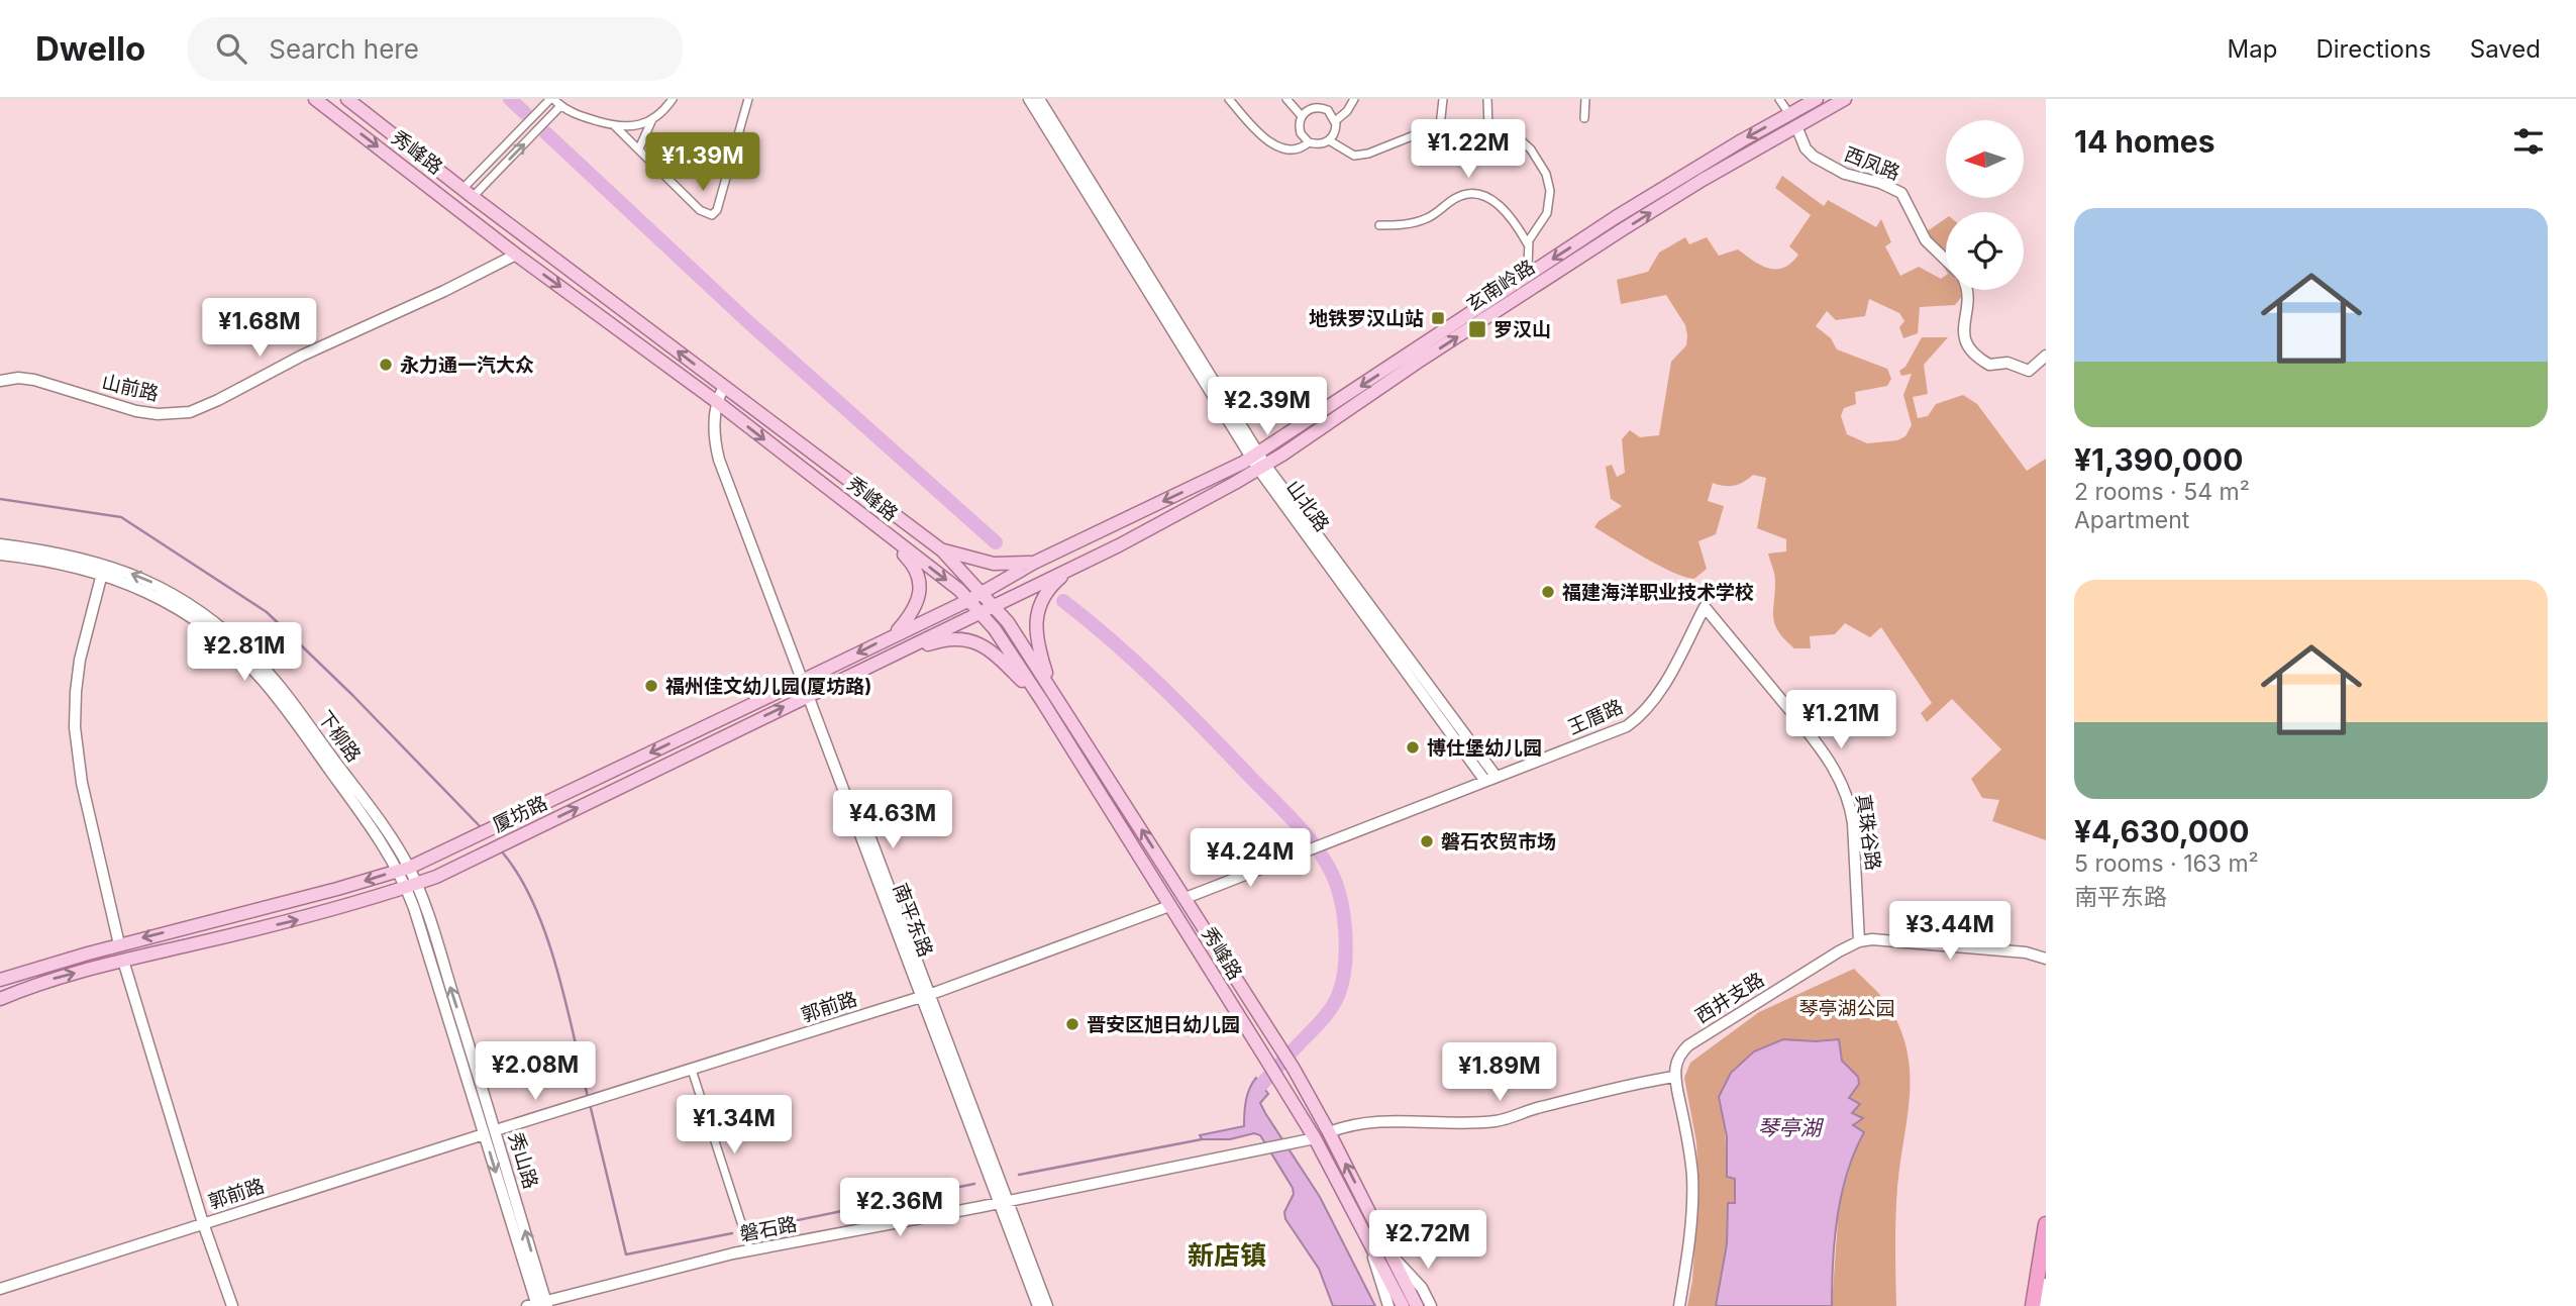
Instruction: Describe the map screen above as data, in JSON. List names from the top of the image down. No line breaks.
{"streets":{"main road":["秀峰路","玄南岭路","厦坊路"],"street":["西凤路","山前路","山北路","王厝路","下柳路","真珠谷路","南平东路","西井支路","郭前路","秀山路","磐石路"]},"crossings":[["秀峰路","山前路"],["秀峰路","王厝路"],["秀峰路","厦坊路"],["秀峰路","南平东路"],["秀峰路","郭前路"],["秀峰路","磐石路"],["西凤路","玄南岭路"],["玄南岭路","山北路"],["玄南岭路","厦坊路"],["山北路","王厝路"],["王厝路","真珠谷路"],["下柳路","厦坊路"],["下柳路","秀山路"],["厦坊路","南平东路"],["真珠谷路","西井支路"],["南平东路","郭前路"],["南平东路","磐石路"],["郭前路","秀山路"],["秀山路","磐石路"]],"districts":["新店镇"],"water":["琴亭湖"],"parks":["琴亭湖公园"],"places":{"transit":["地铁罗汉山站","罗汉山"],"other":["永力通一汽大众","福建海洋职业技术学校","福州佳文幼儿园(厦坊路)","博仕堡幼儿园","磐石农贸市场","晋安区旭日幼儿园"]},"north":"left","page":{"header":"Dwello","search":"Search here","nav":["Map","Directions","Saved"],"heading":"14 homes","price":["¥1.22M","¥1.39M","¥1.68M","¥2.39M","¥2.81M","¥1.21M","¥4.63M","¥4.24M","¥3.44M","¥2.08M","¥1.89M","¥1.34M","¥2.36M","¥2.72M"],"list":[{"name":"¥1,390,000","note":"2 rooms · 54 m² · Apartment"},{"name":"¥4,630,000","note":"5 rooms · 163 m² · 南平东路"}]}}
